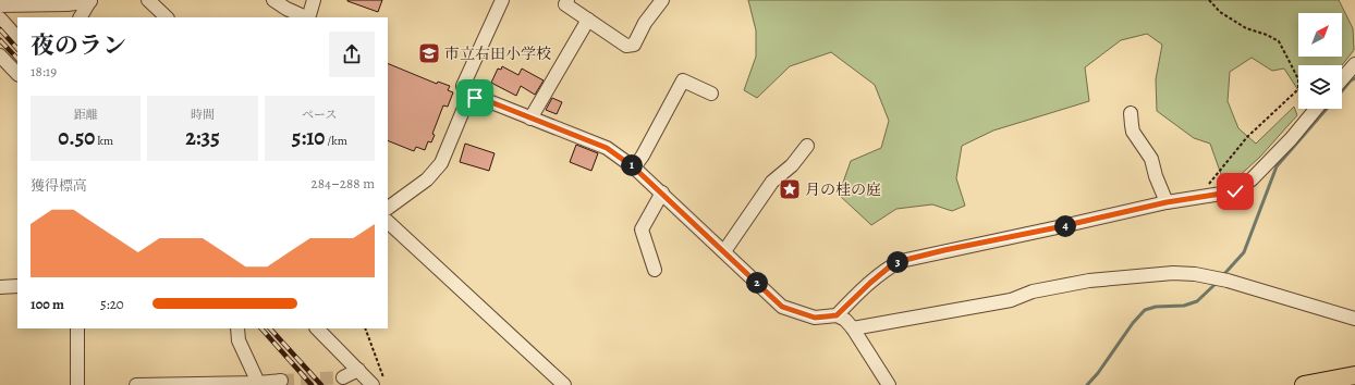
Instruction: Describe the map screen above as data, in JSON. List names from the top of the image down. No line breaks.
{"places":{"school or university":["市立右田小学校"],"place":["月の桂の庭"]},"north":"top right","page":{"heading":["夜のラン","18:19"],"stats":[["距離","0.50 km"],["時間","2:35"],["ペース","5:10 /km"]],"pins":["1","4","3","2"],"chart":["獲得標高","284–288 m"],"list":[{"name":"100 m","note":"5:20"}]}}
